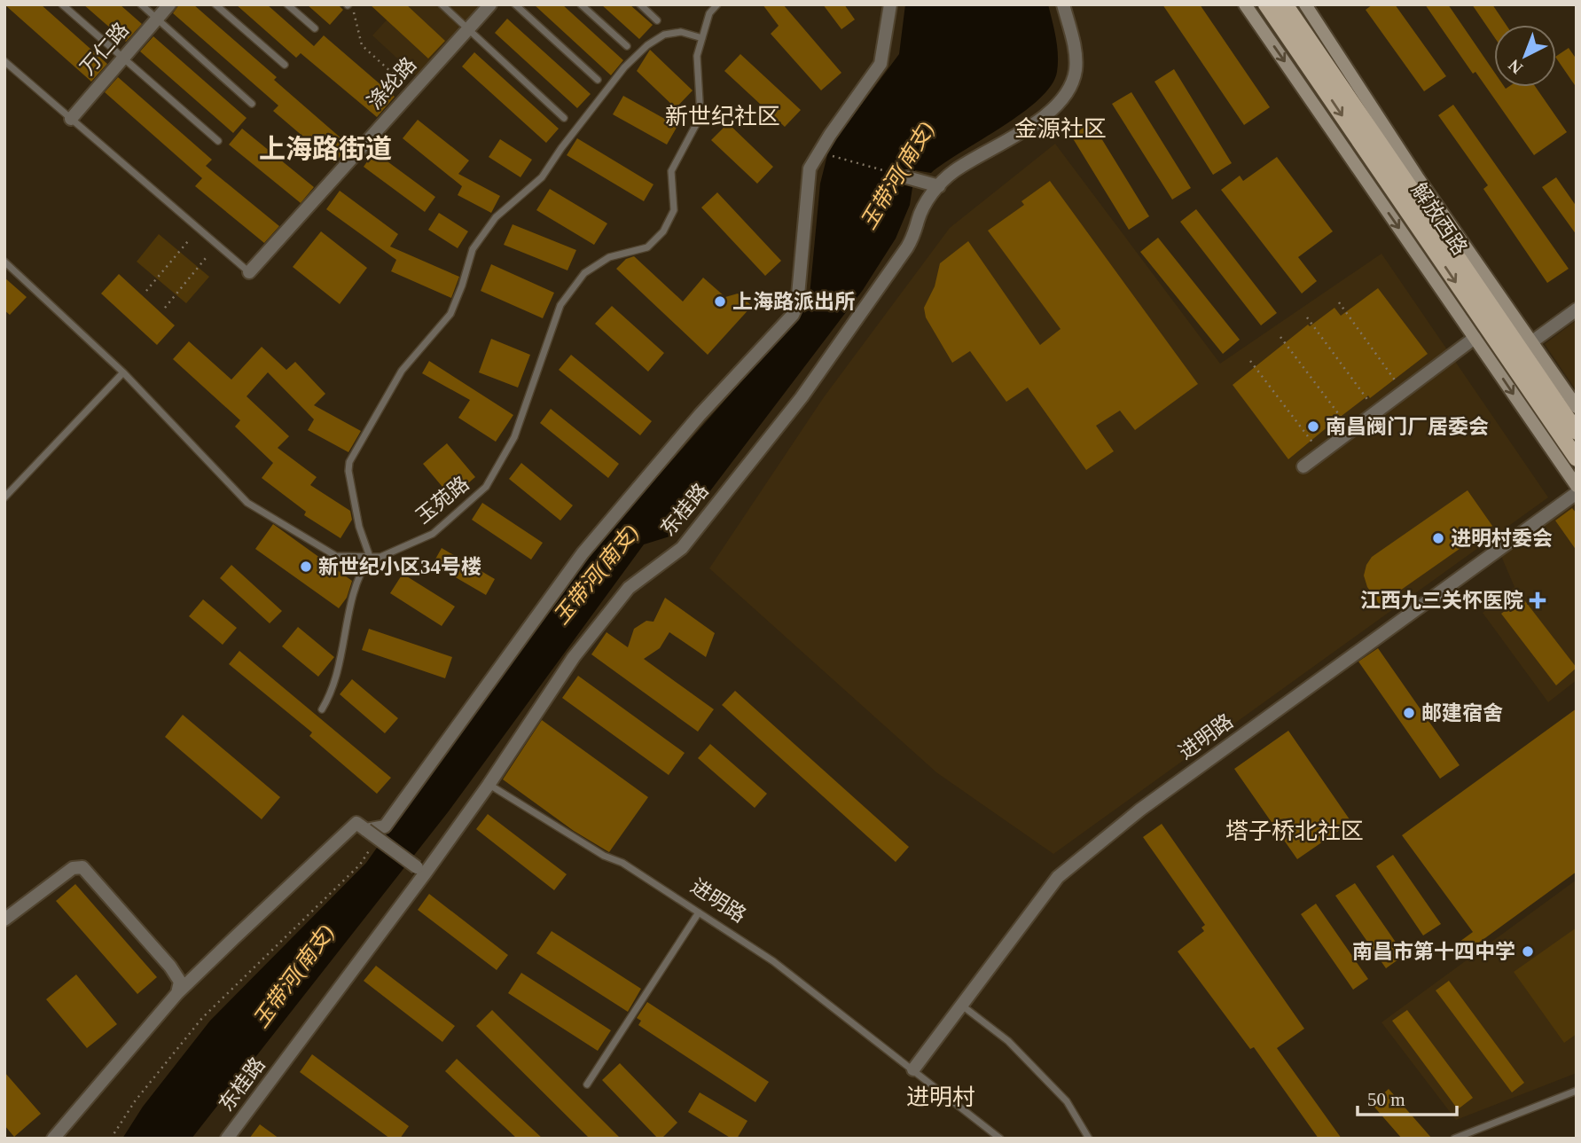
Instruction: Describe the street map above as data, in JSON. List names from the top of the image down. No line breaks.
{"streets":{"main road":["解放西路"],"street":["万仁路","涤纶路","东桂路","进明路"],"lane":["玉苑路"]},"crossings":[["东桂路","进明路"]],"districts":["新世纪社区","金源社区","上海路街道","塔子桥北社区","进明村"],"water":["玉带河(南支)"],"places":{"other":["上海路派出所","南昌阀门厂居委会","进明村委会","新世纪小区34号楼","邮建宿舍","南昌市第十四中学"],"health":["江西九三关怀医院"]},"scale_bar":"50 m","north":"bottom left"}
